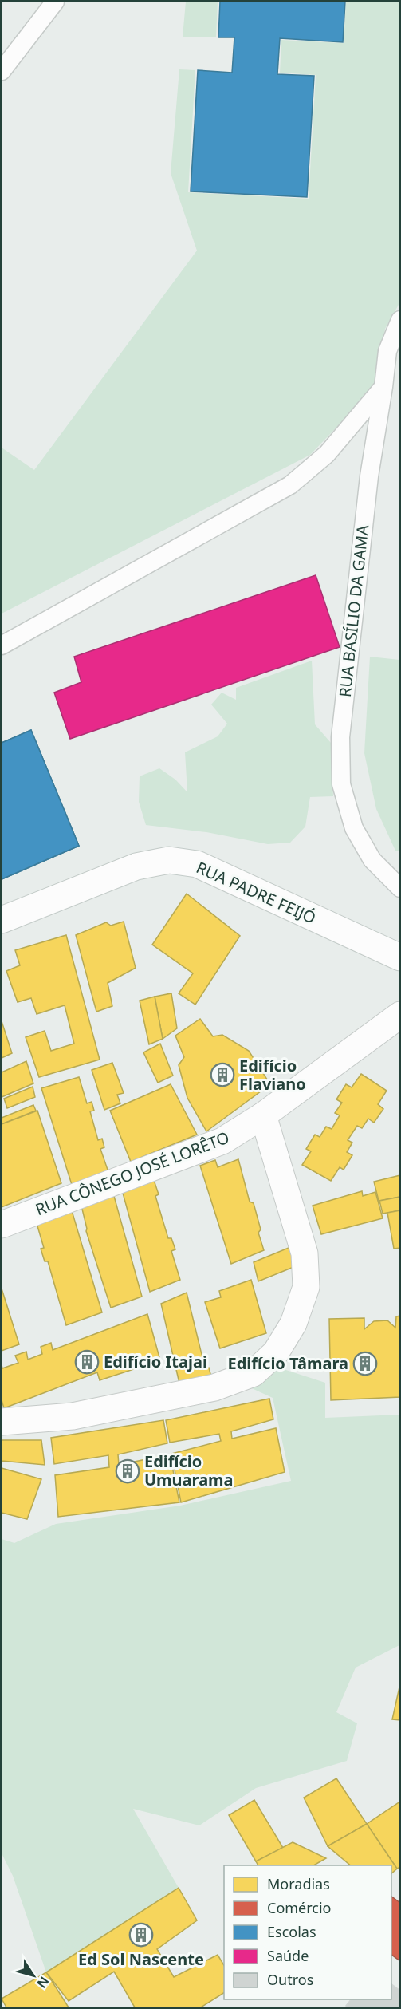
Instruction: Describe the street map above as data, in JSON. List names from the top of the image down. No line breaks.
{"streets":{"street":["RUA PADRE FEIJÓ","RUA CÔNEGO JOSÉ LORÊTO"],"lane":["RUA BASÍLIO DA GAMA"]},"places":{"building":["Edifício Flaviano","Edifício Itajai","Edifício Tâmara","Edifício Umuarama","Ed Sol Nascente"]},"legend":["Moradias","Comércio","Escolas","Saúde","Outros"],"north":"bottom right"}
